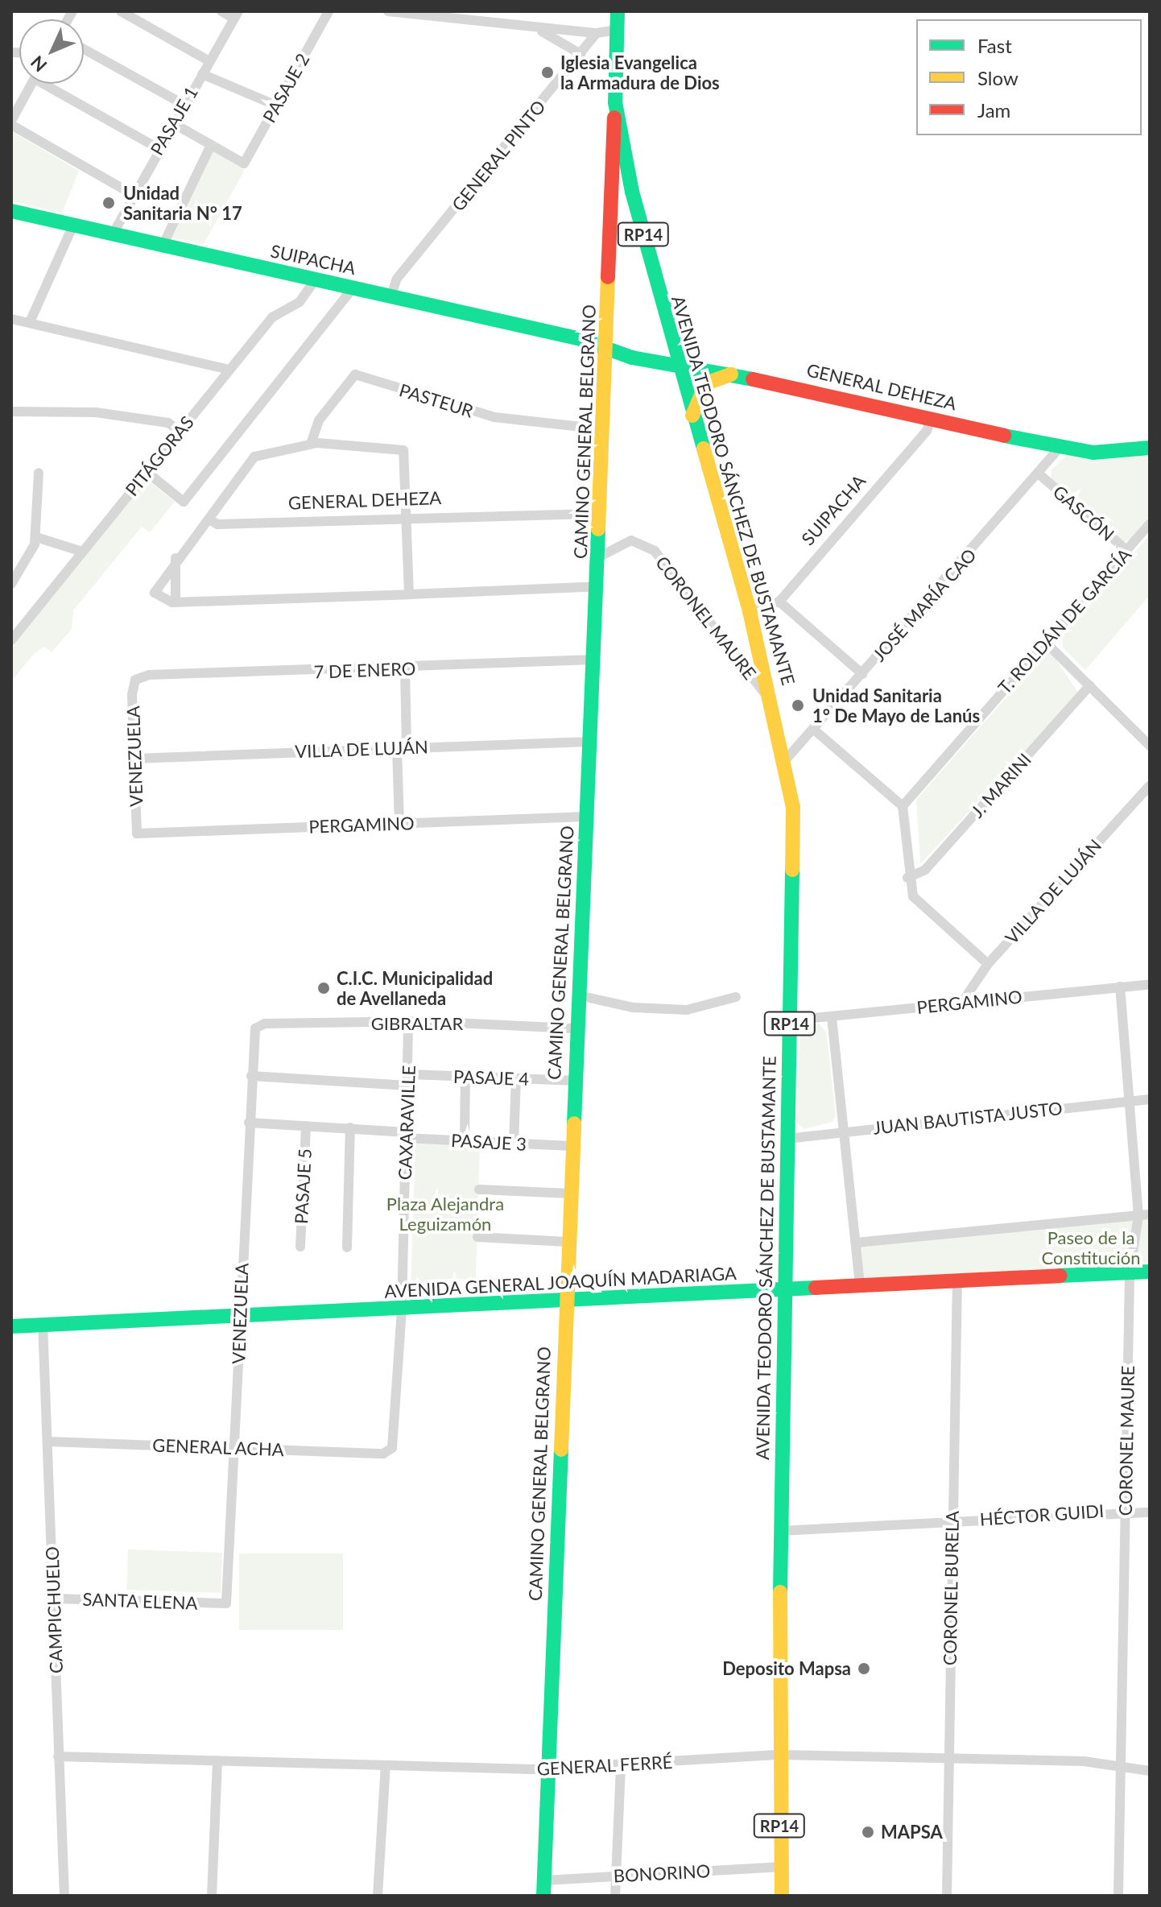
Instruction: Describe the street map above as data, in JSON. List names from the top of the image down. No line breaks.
{"streets":{"main road":["RP14","SUIPACHA","GENERAL DEHEZA","CAMINO GENERAL BELGRANO","AVENIDA TEODORO SÁNCHEZ DE BUSTAMANTE","AVENIDA GENERAL JOAQUÍN MADARIAGA"],"street":["PASAJE 2","PASAJE 1","GENERAL PINTO","PASTEUR","PITÁGORAS","GASCÓN","JOSÉ MARÍA CAO","CORONEL MAURE","T. ROLDÁN DE GARCÍA","7 DE ENERO","VILLA DE LUJÁN","VENEZUELA","J. MARINI","PERGAMINO","GIBRALTAR","PASAJE 4","JUAN BAUTISTA JUSTO","CAXARAVILLE","PASAJE 3","PASAJE 5","GENERAL ACHA","HÉCTOR GUIDI","CORONEL BURELA","SANTA ELENA","CAMPICHUELO","GENERAL FERRÉ","BONORINO"]},"crossings":[["PASAJE 1","SUIPACHA"],["GENERAL PINTO","SUIPACHA"],["SUIPACHA","GENERAL DEHEZA"],["SUIPACHA","CAMINO GENERAL BELGRANO"],["SUIPACHA","PITÁGORAS"],["GENERAL DEHEZA","CAMINO GENERAL BELGRANO"],["GENERAL DEHEZA","AVENIDA TEODORO SÁNCHEZ DE BUSTAMANTE"],["GENERAL DEHEZA","JOSÉ MARÍA CAO"],["PASTEUR","CAMINO GENERAL BELGRANO"],["CAMINO GENERAL BELGRANO","AVENIDA TEODORO SÁNCHEZ DE BUSTAMANTE"],["CAMINO GENERAL BELGRANO","CORONEL MAURE"],["CAMINO GENERAL BELGRANO","7 DE ENERO"],["CAMINO GENERAL BELGRANO","VILLA DE LUJÁN"],["CAMINO GENERAL BELGRANO","PERGAMINO"],["CAMINO GENERAL BELGRANO","GIBRALTAR"],["CAMINO GENERAL BELGRANO","PASAJE 4"],["CAMINO GENERAL BELGRANO","PASAJE 3"],["CAMINO GENERAL BELGRANO","AVENIDA GENERAL JOAQUÍN MADARIAGA"],["CAMINO GENERAL BELGRANO","GENERAL FERRÉ"],["CAMINO GENERAL BELGRANO","BONORINO"],["AVENIDA TEODORO SÁNCHEZ DE BUSTAMANTE","JOSÉ MARÍA CAO"],["AVENIDA TEODORO SÁNCHEZ DE BUSTAMANTE","CORONEL MAURE"],["AVENIDA TEODORO SÁNCHEZ DE BUSTAMANTE","PERGAMINO"],["AVENIDA TEODORO SÁNCHEZ DE BUSTAMANTE","JUAN BAUTISTA JUSTO"],["AVENIDA TEODORO SÁNCHEZ DE BUSTAMANTE","AVENIDA GENERAL JOAQUÍN MADARIAGA"],["AVENIDA TEODORO SÁNCHEZ DE BUSTAMANTE","HÉCTOR GUIDI"],["AVENIDA TEODORO SÁNCHEZ DE BUSTAMANTE","GENERAL FERRÉ"],["AVENIDA TEODORO SÁNCHEZ DE BUSTAMANTE","BONORINO"],["GASCÓN","JOSÉ MARÍA CAO"],["GASCÓN","T. ROLDÁN DE GARCÍA"],["CORONEL MAURE","PERGAMINO"],["CORONEL MAURE","JUAN BAUTISTA JUSTO"],["CORONEL MAURE","AVENIDA GENERAL JOAQUÍN MADARIAGA"],["CORONEL MAURE","HÉCTOR GUIDI"],["CORONEL MAURE","GENERAL FERRÉ"],["7 DE ENERO","VENEZUELA"],["VILLA DE LUJÁN","VENEZUELA"],["VILLA DE LUJÁN","PERGAMINO"],["VENEZUELA","PERGAMINO"],["VENEZUELA","GIBRALTAR"],["VENEZUELA","PASAJE 3"],["VENEZUELA","AVENIDA GENERAL JOAQUÍN MADARIAGA"],["VENEZUELA","GENERAL ACHA"],["VENEZUELA","SANTA ELENA"],["GIBRALTAR","CAXARAVILLE"],["PASAJE 4","CAXARAVILLE"],["CAXARAVILLE","PASAJE 3"],["CAXARAVILLE","AVENIDA GENERAL JOAQUÍN MADARIAGA"],["CAXARAVILLE","GENERAL ACHA"],["PASAJE 3","PASAJE 5"],["AVENIDA GENERAL JOAQUÍN MADARIAGA","CORONEL BURELA"],["AVENIDA GENERAL JOAQUÍN MADARIAGA","CAMPICHUELO"],["GENERAL ACHA","CAMPICHUELO"],["HÉCTOR GUIDI","CORONEL BURELA"],["CORONEL BURELA","GENERAL FERRÉ"],["SANTA ELENA","CAMPICHUELO"],["CAMPICHUELO","GENERAL FERRÉ"]],"parks":["Plaza Alejandra Leguizamón","Paseo de la Constitución"],"places":["Iglesia Evangelica la Armadura de Dios","Unidad Sanitaria N° 17","Unidad Sanitaria 1° De Mayo de Lanús","C.I.C. Municipalidad de Avellaneda","Deposito Mapsa","MAPSA"],"legend":["Fast","Slow","Jam"],"north":"bottom left"}
